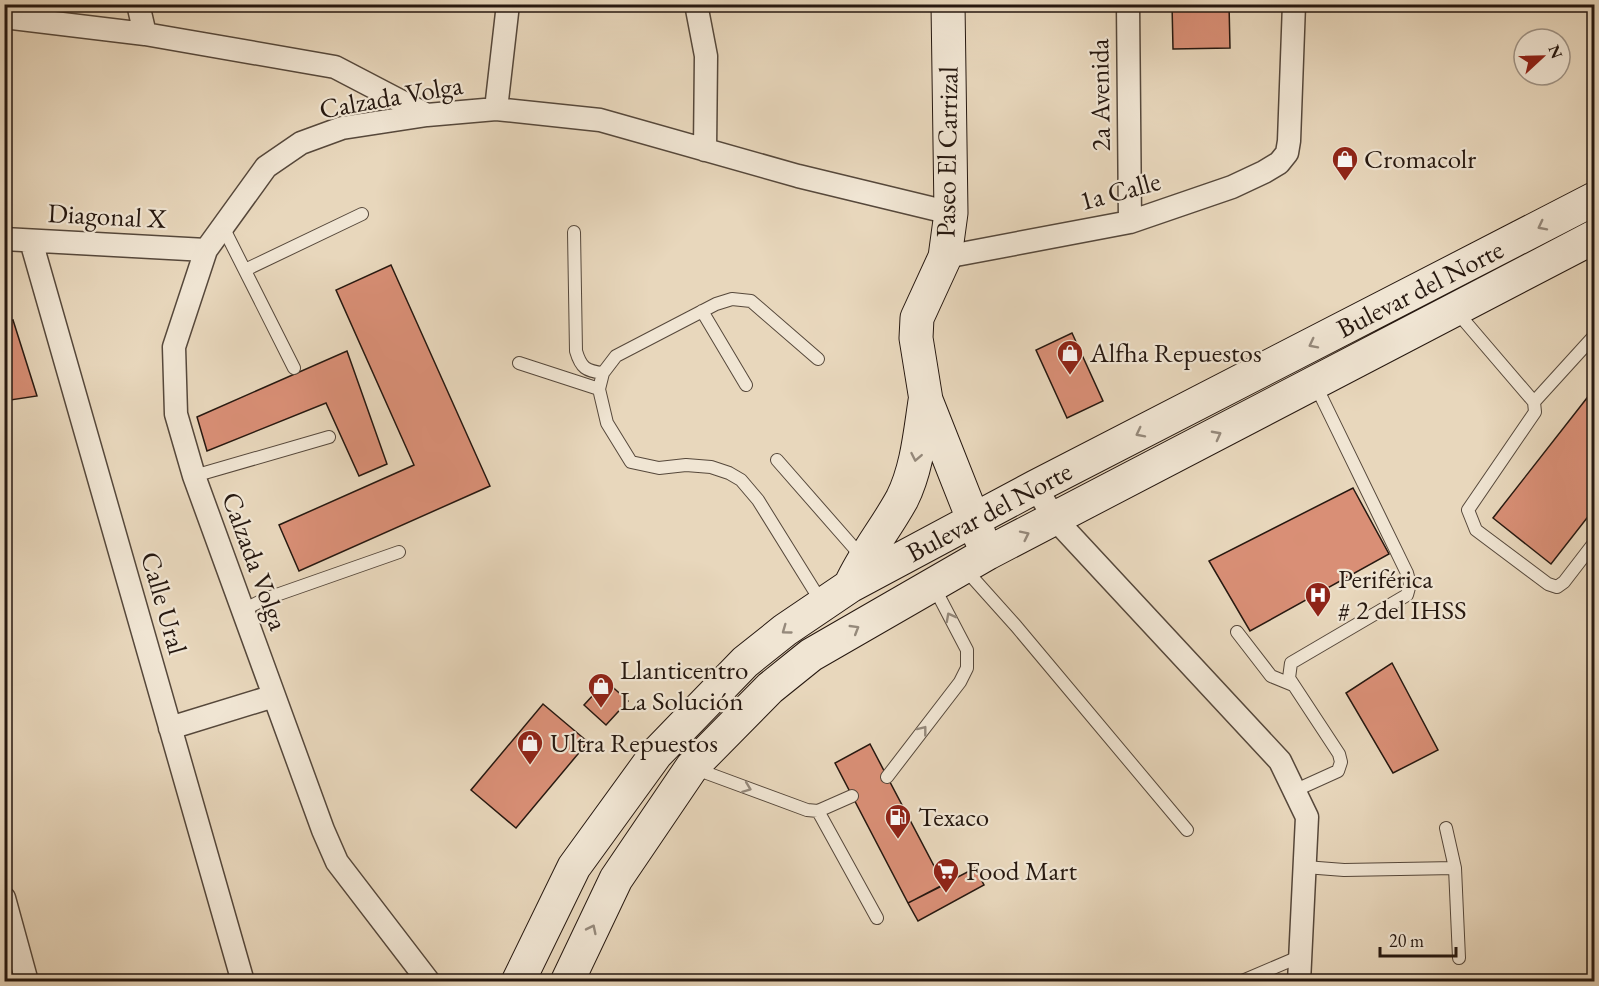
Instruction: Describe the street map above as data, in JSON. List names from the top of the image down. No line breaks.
{"streets":{"main road":["Paseo El Carrizal","Bulevar del Norte"],"street":["2a Avenida","Calzada Volga","1a Calle","Diagonal X","Calle Ural"]},"crossings":[["2a Avenida","1a Calle"],["Calzada Volga","Paseo El Carrizal"],["Calzada Volga","Diagonal X"],["Paseo El Carrizal","1a Calle"],["Paseo El Carrizal","Bulevar del Norte"],["Diagonal X","Calle Ural"]],"places":{"shop":["Cromacolr","Alfha Repuestos","Llanticentro La Solución","Ultra Repuestos"],"hospital":["Periférica # 2 del IHSS"],"fuel station":["Texaco"],"supermarket":["Food Mart"]},"scale_bar":"20 m","north":"right"}
